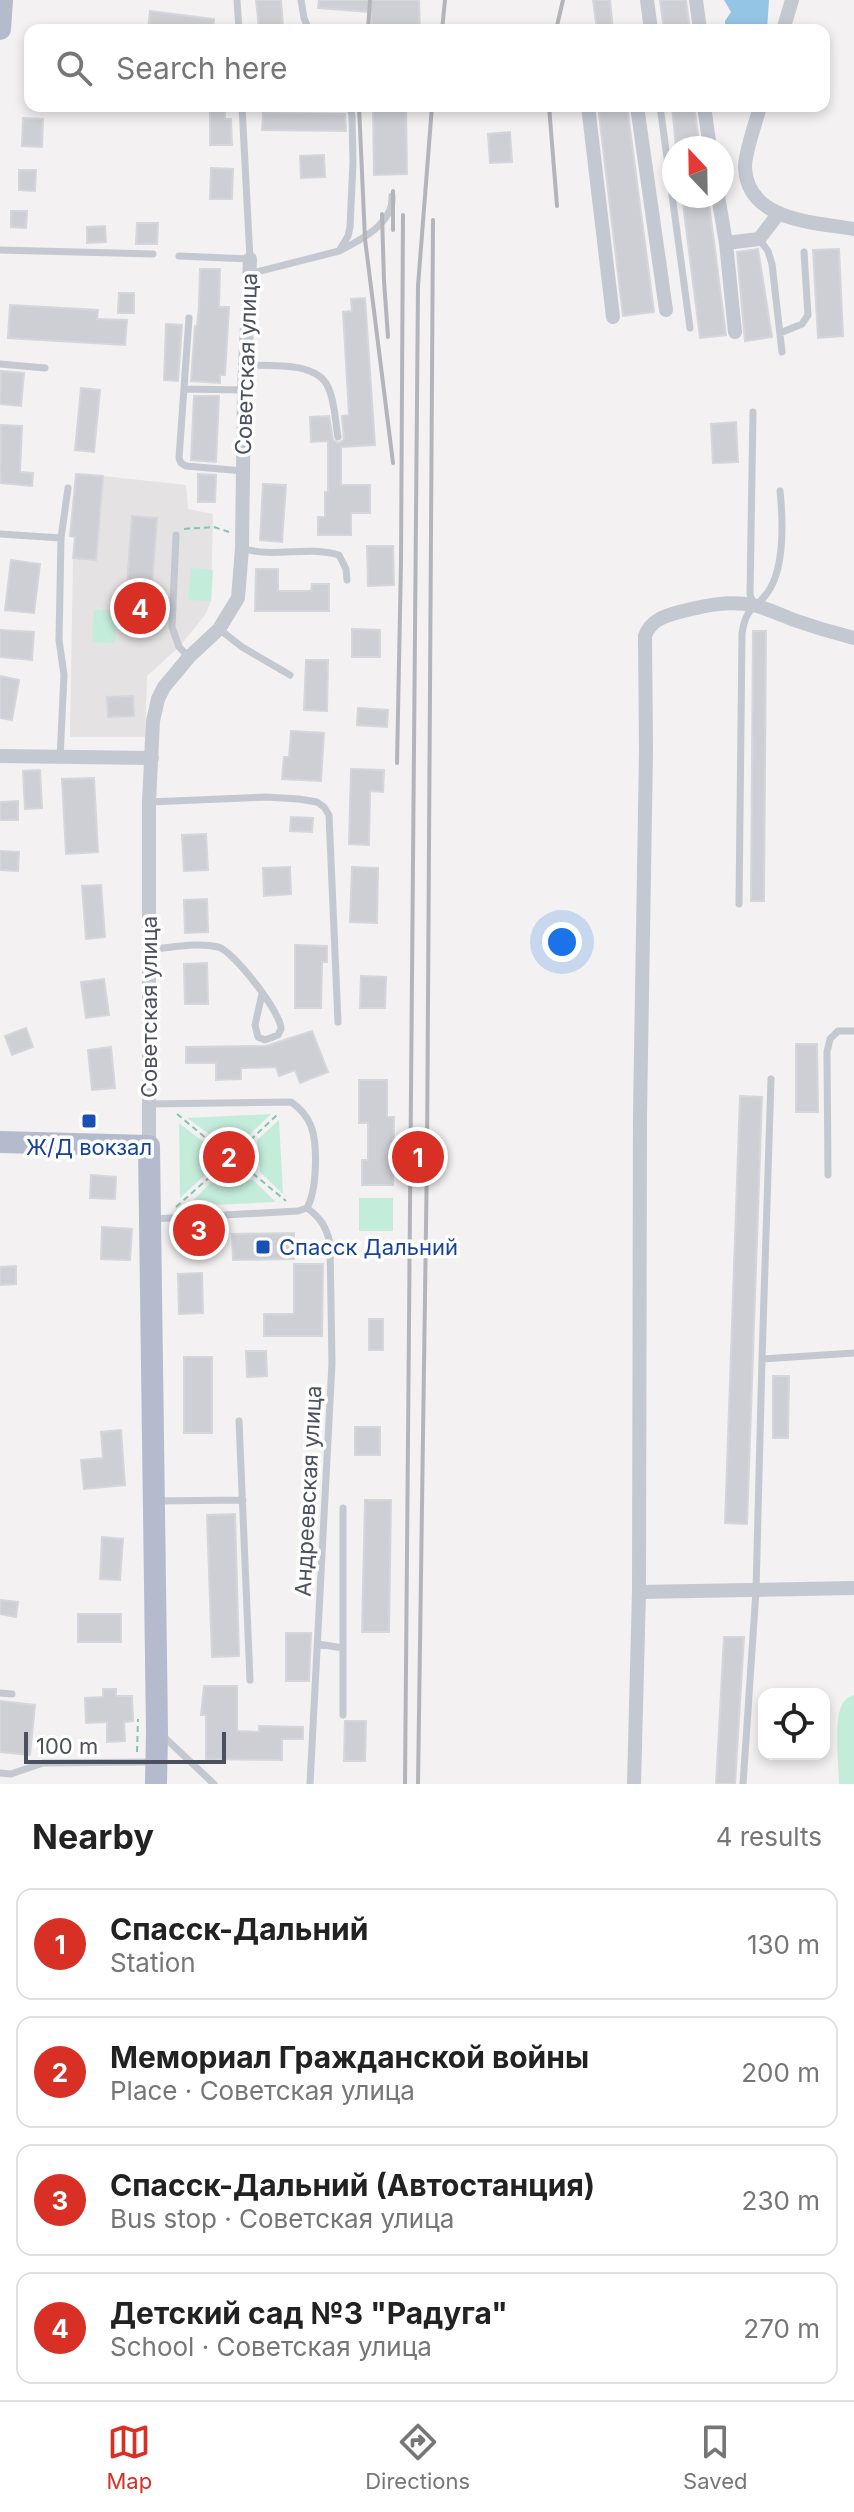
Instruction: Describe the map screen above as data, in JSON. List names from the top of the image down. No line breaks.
{"streets":{"main road":["Советская улица"],"lane":["Андреевская улица"]},"places":{"transit":["Ж/Д вокзал","Спасск Дальний"]},"scale_bar":"100 m","north":"top","page":{"search":"Search here","pins":["4","1","2","3"],"scale":"100 m","heading":["Nearby","4 results"],"list":[{"mark":"1","name":"Спасск-Дальний","note":"Station","value":"130 m"},{"mark":"2","name":"Мемориал Гражданской войны","note":"Place · Советская улица","value":"200 m"},{"mark":"3","name":"Спасск-Дальний (Автостанция)","note":"Bus stop · Советская улица","value":"230 m"},{"mark":"4","name":"Детский сад №3 \"Радуга\"","note":"School · Советская улица","value":"270 m"}],"nav":["Map","Directions","Saved"]}}
